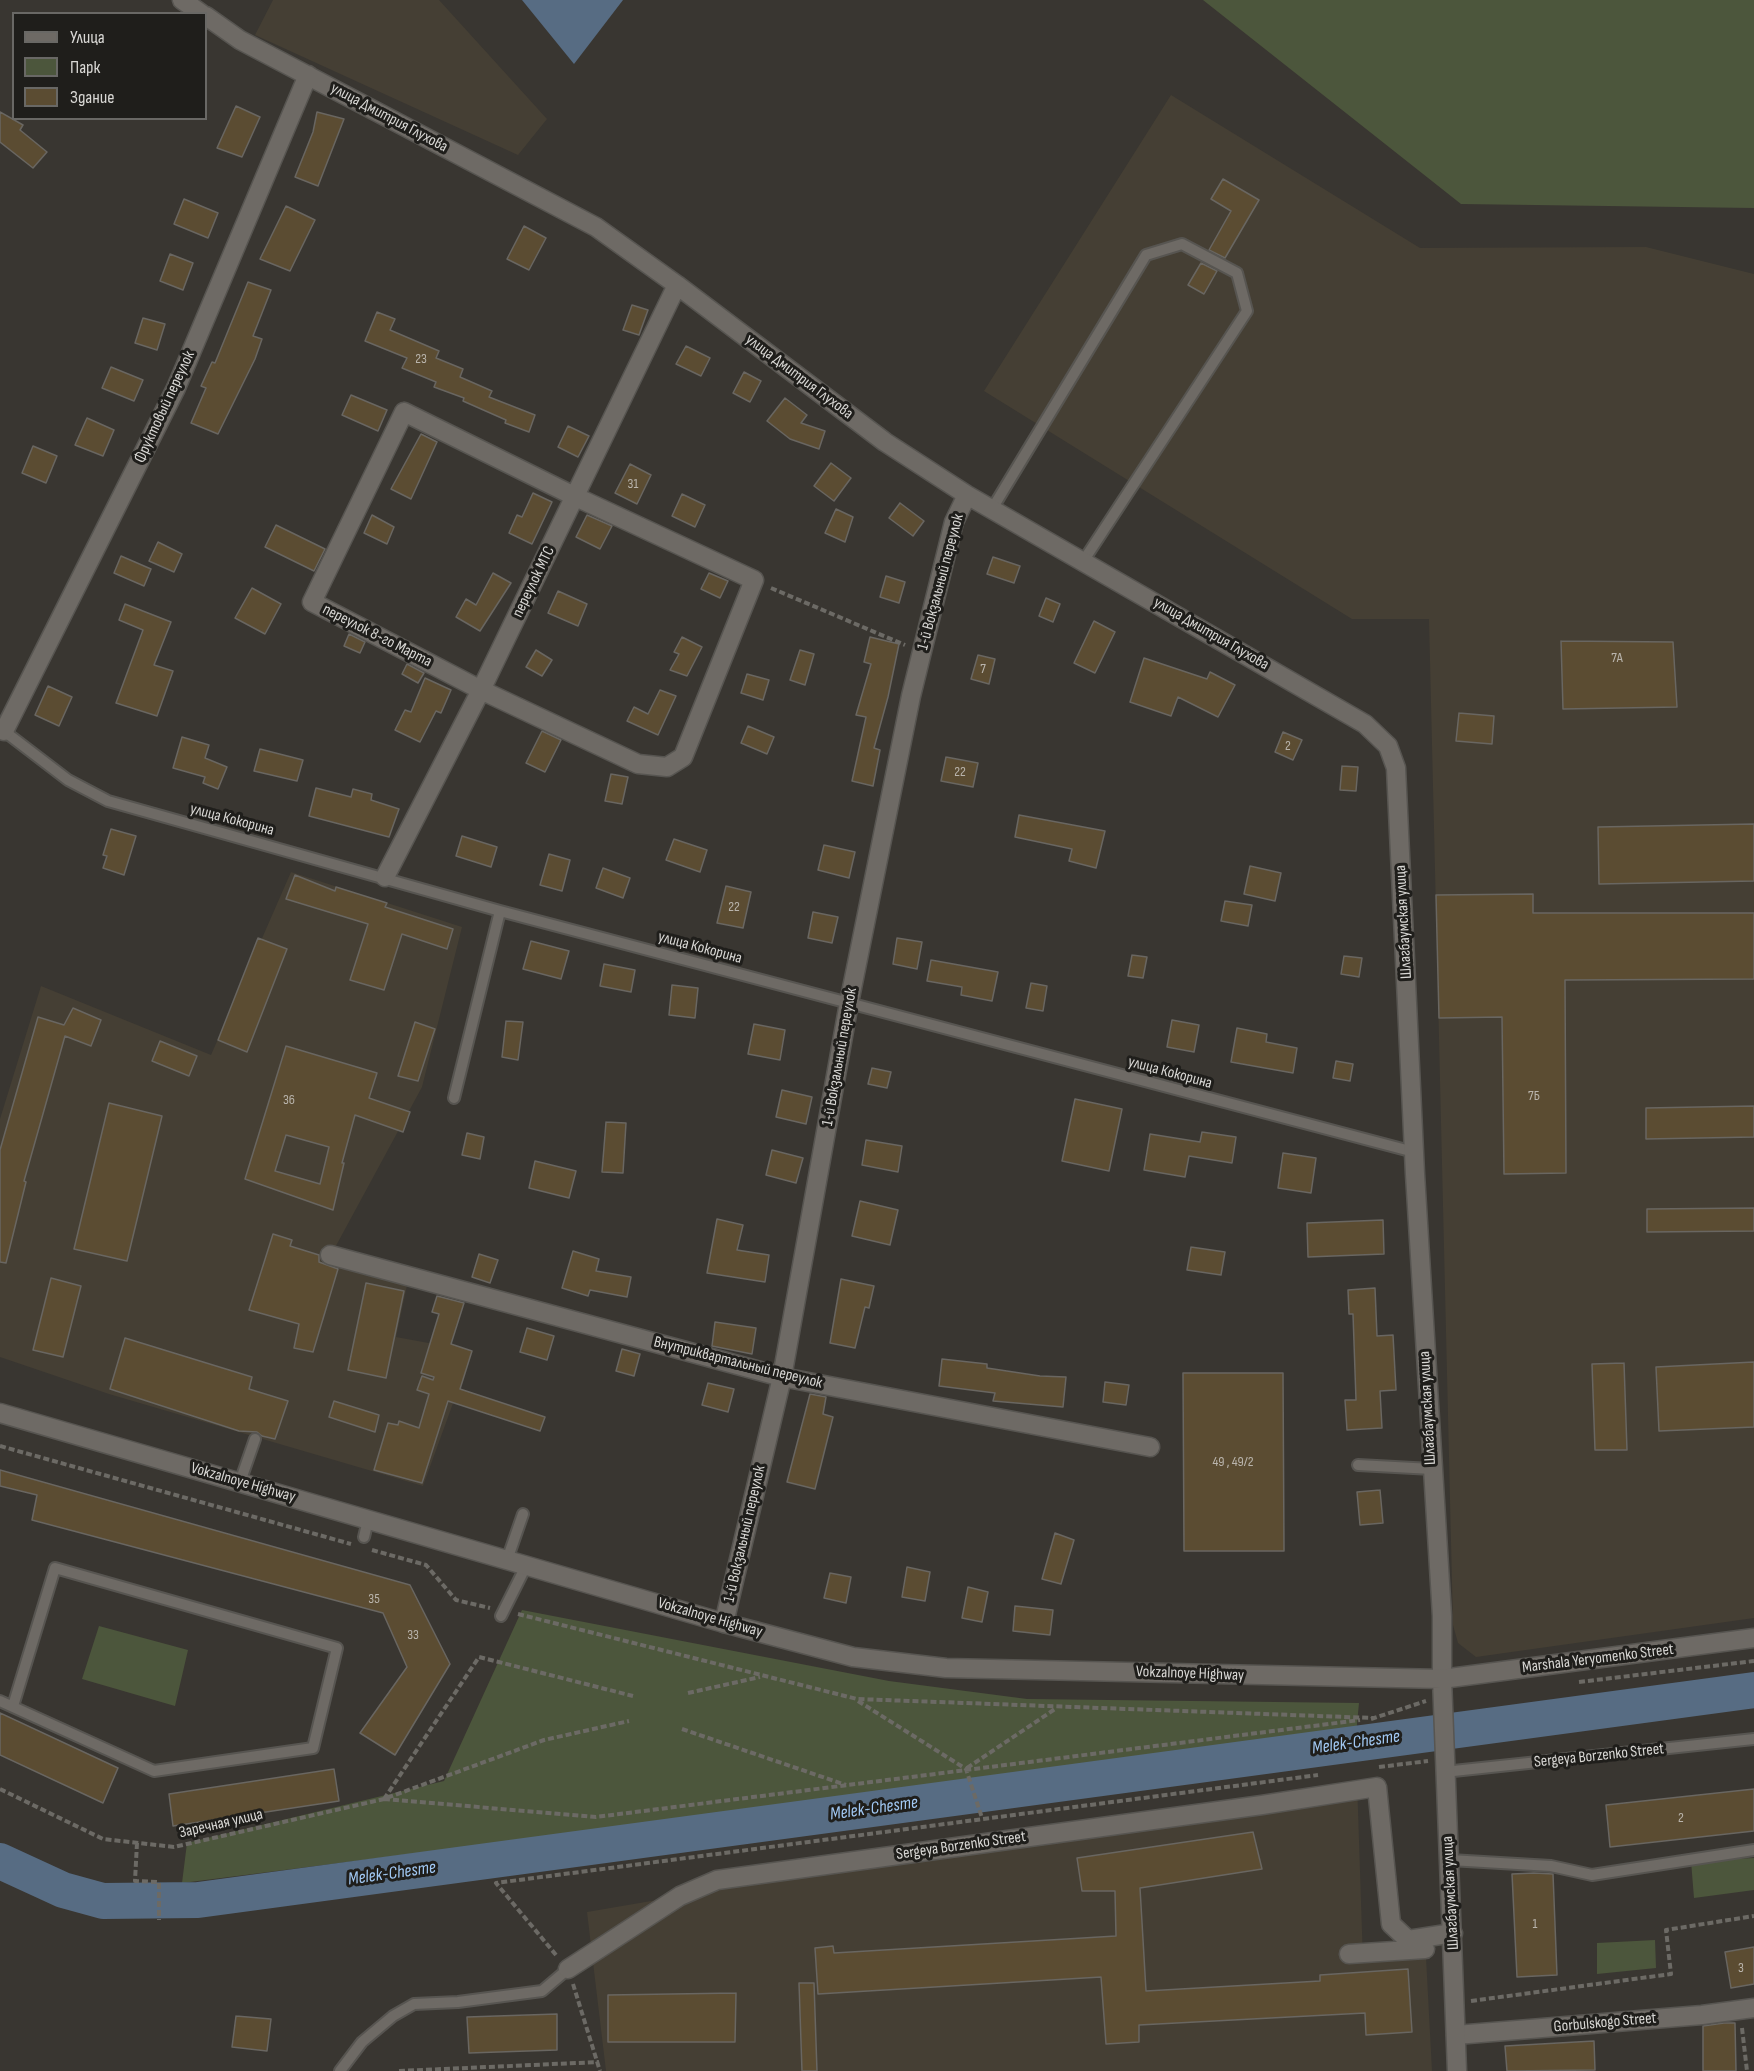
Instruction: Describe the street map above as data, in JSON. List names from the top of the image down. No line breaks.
{"streets":{"street":["улица Дмитрия Глухова","Фруктовый переулок","переулок МТС","1-й Вокзальный переулок","переулок 8-го Марта","Шлагбаумская улица","Внутриквартальный переулок","Vokzalnoye Highway","Marshala Yeryomenko Street","Sergeya Borzenko Street","Gorbulskogo Street"],"lane":["улица Кокорина"],"path":["Заречная улица"]},"crossings":[["улица Дмитрия Глухова","Фруктовый переулок"],["улица Дмитрия Глухова","переулок МТС"],["улица Дмитрия Глухова","1-й Вокзальный переулок"],["улица Дмитрия Глухова","Шлагбаумская улица"],["Фруктовый переулок","улица Кокорина"],["переулок МТС","переулок 8-го Марта"],["переулок МТС","улица Кокорина"],["1-й Вокзальный переулок","улица Кокорина"],["1-й Вокзальный переулок","Внутриквартальный переулок"],["1-й Вокзальный переулок","Vokzalnoye Highway"],["улица Кокорина","Шлагбаумская улица"],["Шлагбаумская улица","Vokzalnoye Highway"],["Шлагбаумская улица","Marshala Yeryomenko Street"],["Шлагбаумская улица","Sergeya Borzenko Street"],["Шлагбаумская улица","Gorbulskogo Street"],["Vokzalnoye Highway","Marshala Yeryomenko Street"]],"water":["Melek-Chesme"],"house_numbers":["23","31","7А","7","2","22","22","7Б","36","49 , 49/2","35","33","2","1","3"],"legend":["Улица","Парк","Здание"]}
